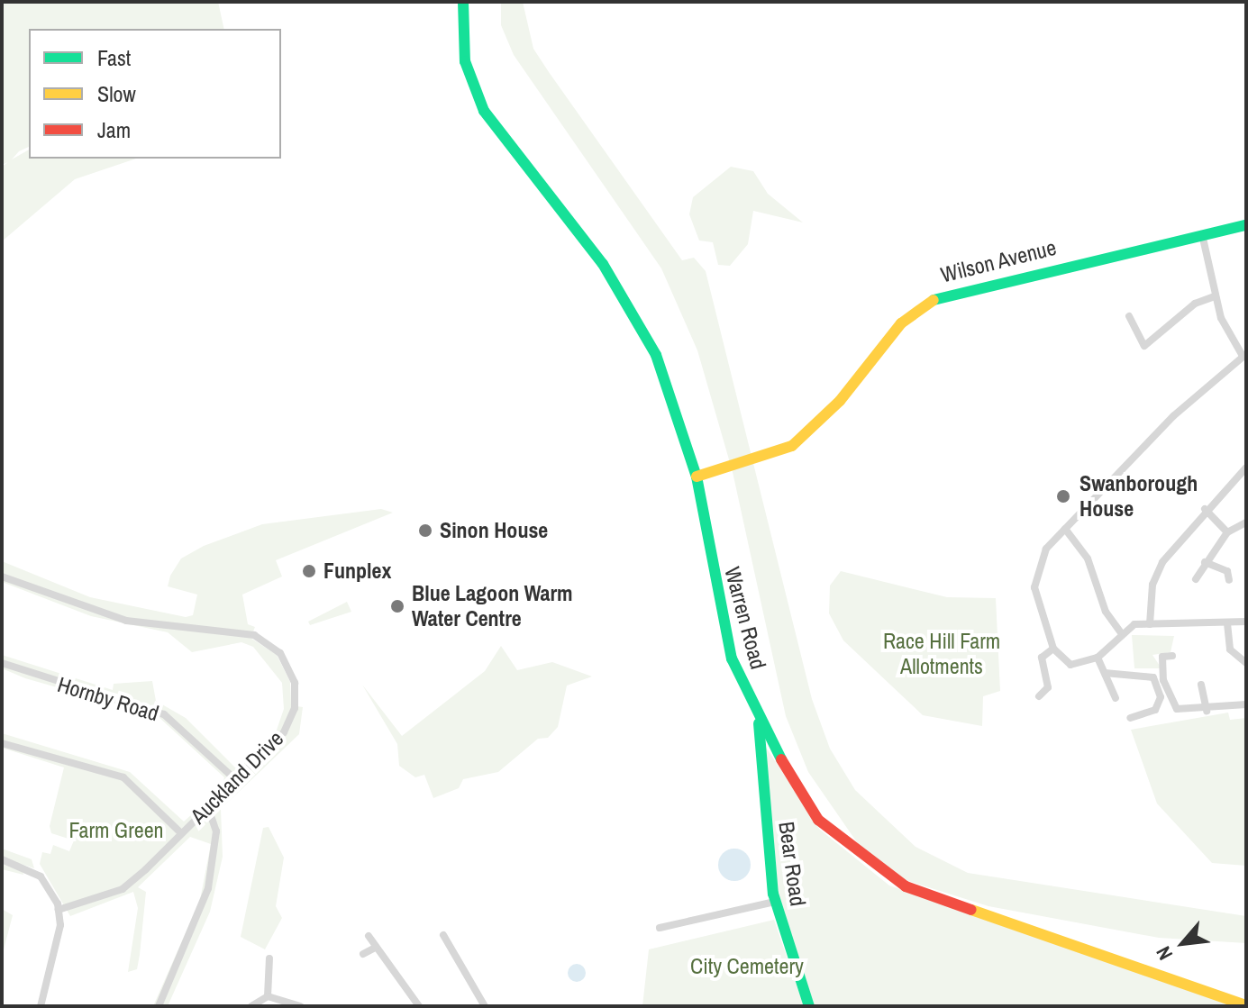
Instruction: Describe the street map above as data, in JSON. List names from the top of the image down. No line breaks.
{"streets":{"street":["Wilson Avenue","Warren Road","Hornby Road","Auckland Drive","Bear Road"]},"crossings":[["Wilson Avenue","Warren Road"],["Warren Road","Bear Road"],["Hornby Road","Auckland Drive"]],"parks":["Race Hill Farm Allotments","Farm Green","City Cemetery"],"places":["Swanborough House","Sinon House","Funplex","Blue Lagoon Warm Water Centre"],"legend":["Fast","Slow","Jam"],"north":"bottom left"}
